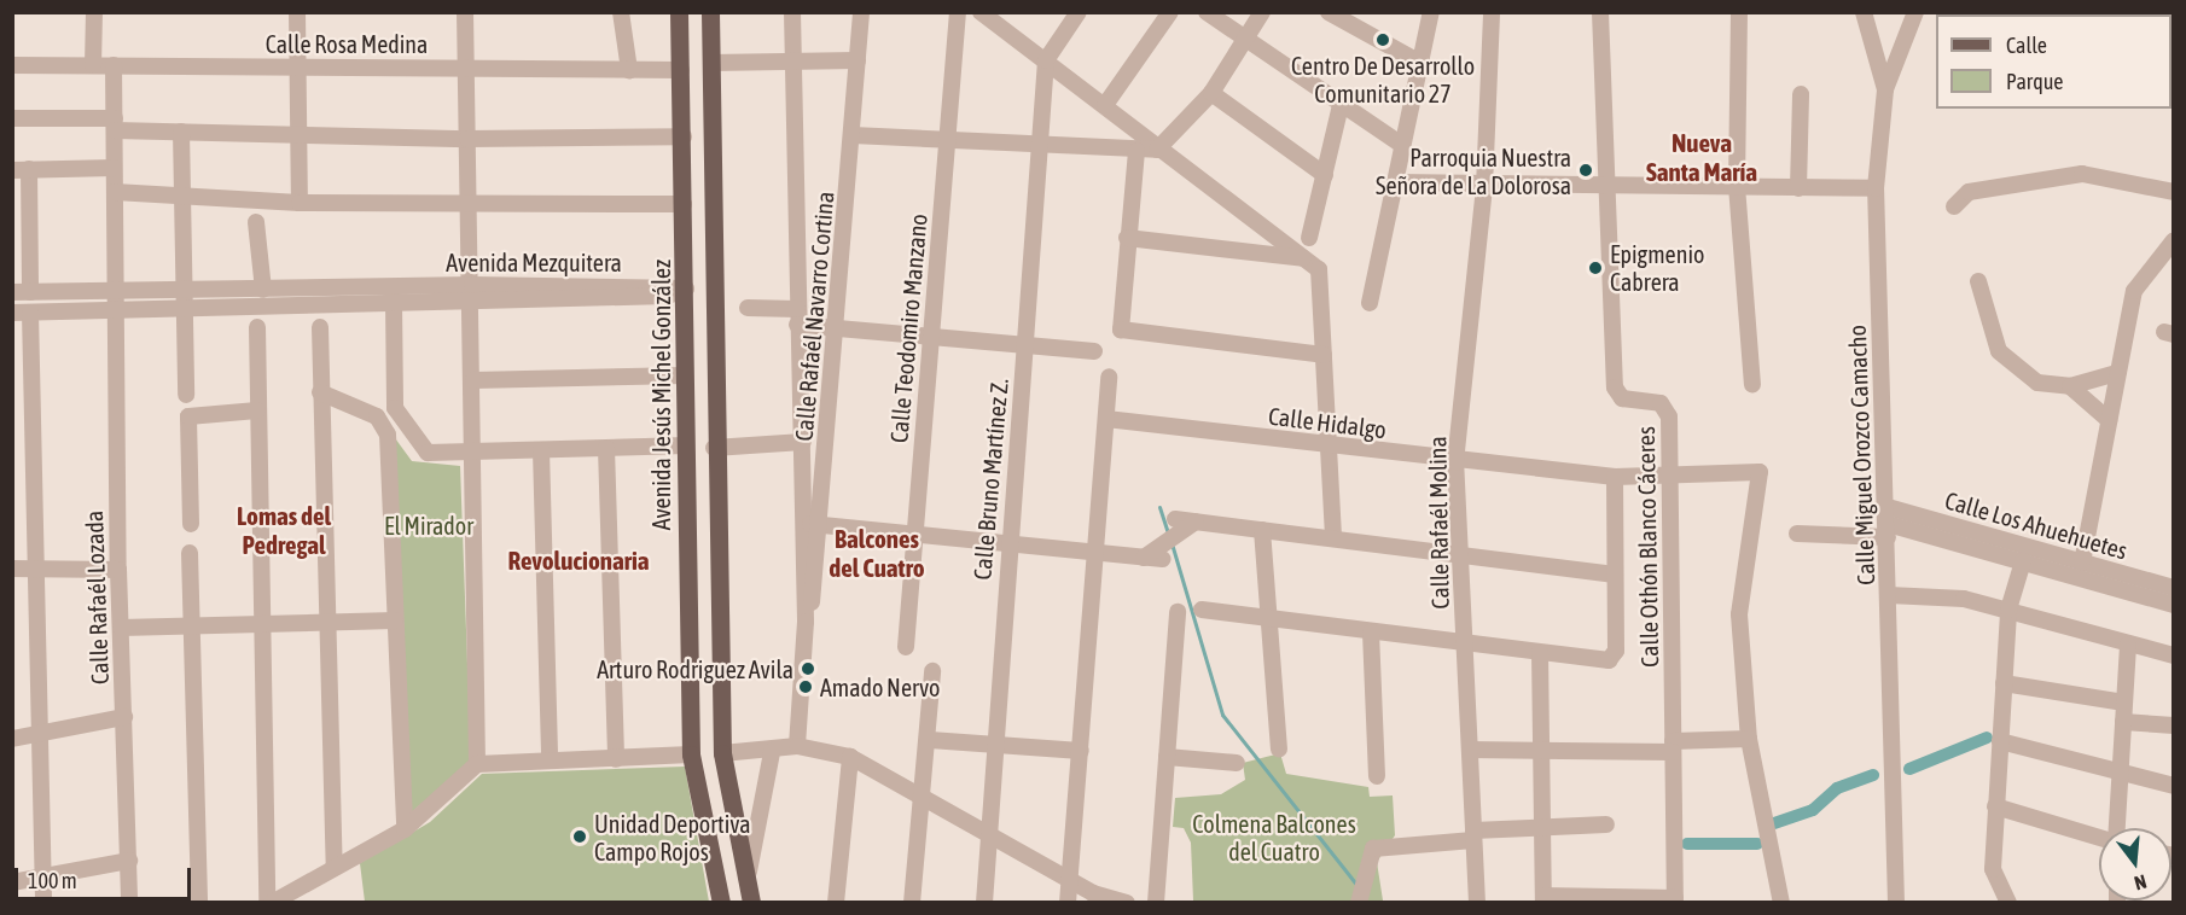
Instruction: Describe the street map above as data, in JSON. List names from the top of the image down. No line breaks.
{"streets":{"main road":["Avenida Jesús Michel González"],"street":["Calle Rosa Medina","Avenida Mezquitera","Calle Rafaél Navarro Cortina","Calle Teodomiro Manzano","Calle Hidalgo","Calle Miguel Orozco Camacho","Calle Bruno Martínez Z.","Calle Rafaél Molina","Calle Los Ahuehuetes","Calle Othón Blanco Cáceres","Calle Rafaél Lozada"]},"crossings":[["Calle Rosa Medina","Avenida Jesús Michel González"],["Calle Rosa Medina","Calle Rafaél Lozada"],["Avenida Mezquitera","Avenida Jesús Michel González"],["Avenida Mezquitera","Calle Rafaél Lozada"],["Calle Hidalgo","Calle Rafaél Molina"],["Calle Hidalgo","Calle Othón Blanco Cáceres"],["Calle Miguel Orozco Camacho","Calle Los Ahuehuetes"]],"districts":["Nueva Santa María","Lomas del Pedregal","Balcones del Cuatro","Revolucionaria"],"parks":["El Mirador","Colmena Balcones del Cuatro"],"places":["Centro De Desarrollo Comunitario 27","Parroquia Nuestra Señora de La Dolorosa","Epigmenio Cabrera","Arturo Rodriguez Avila","Amado Nervo","Unidad Deportiva Campo Rojos"],"legend":["Calle","Parque"],"scale_bar":"100 m","north":"bottom"}
